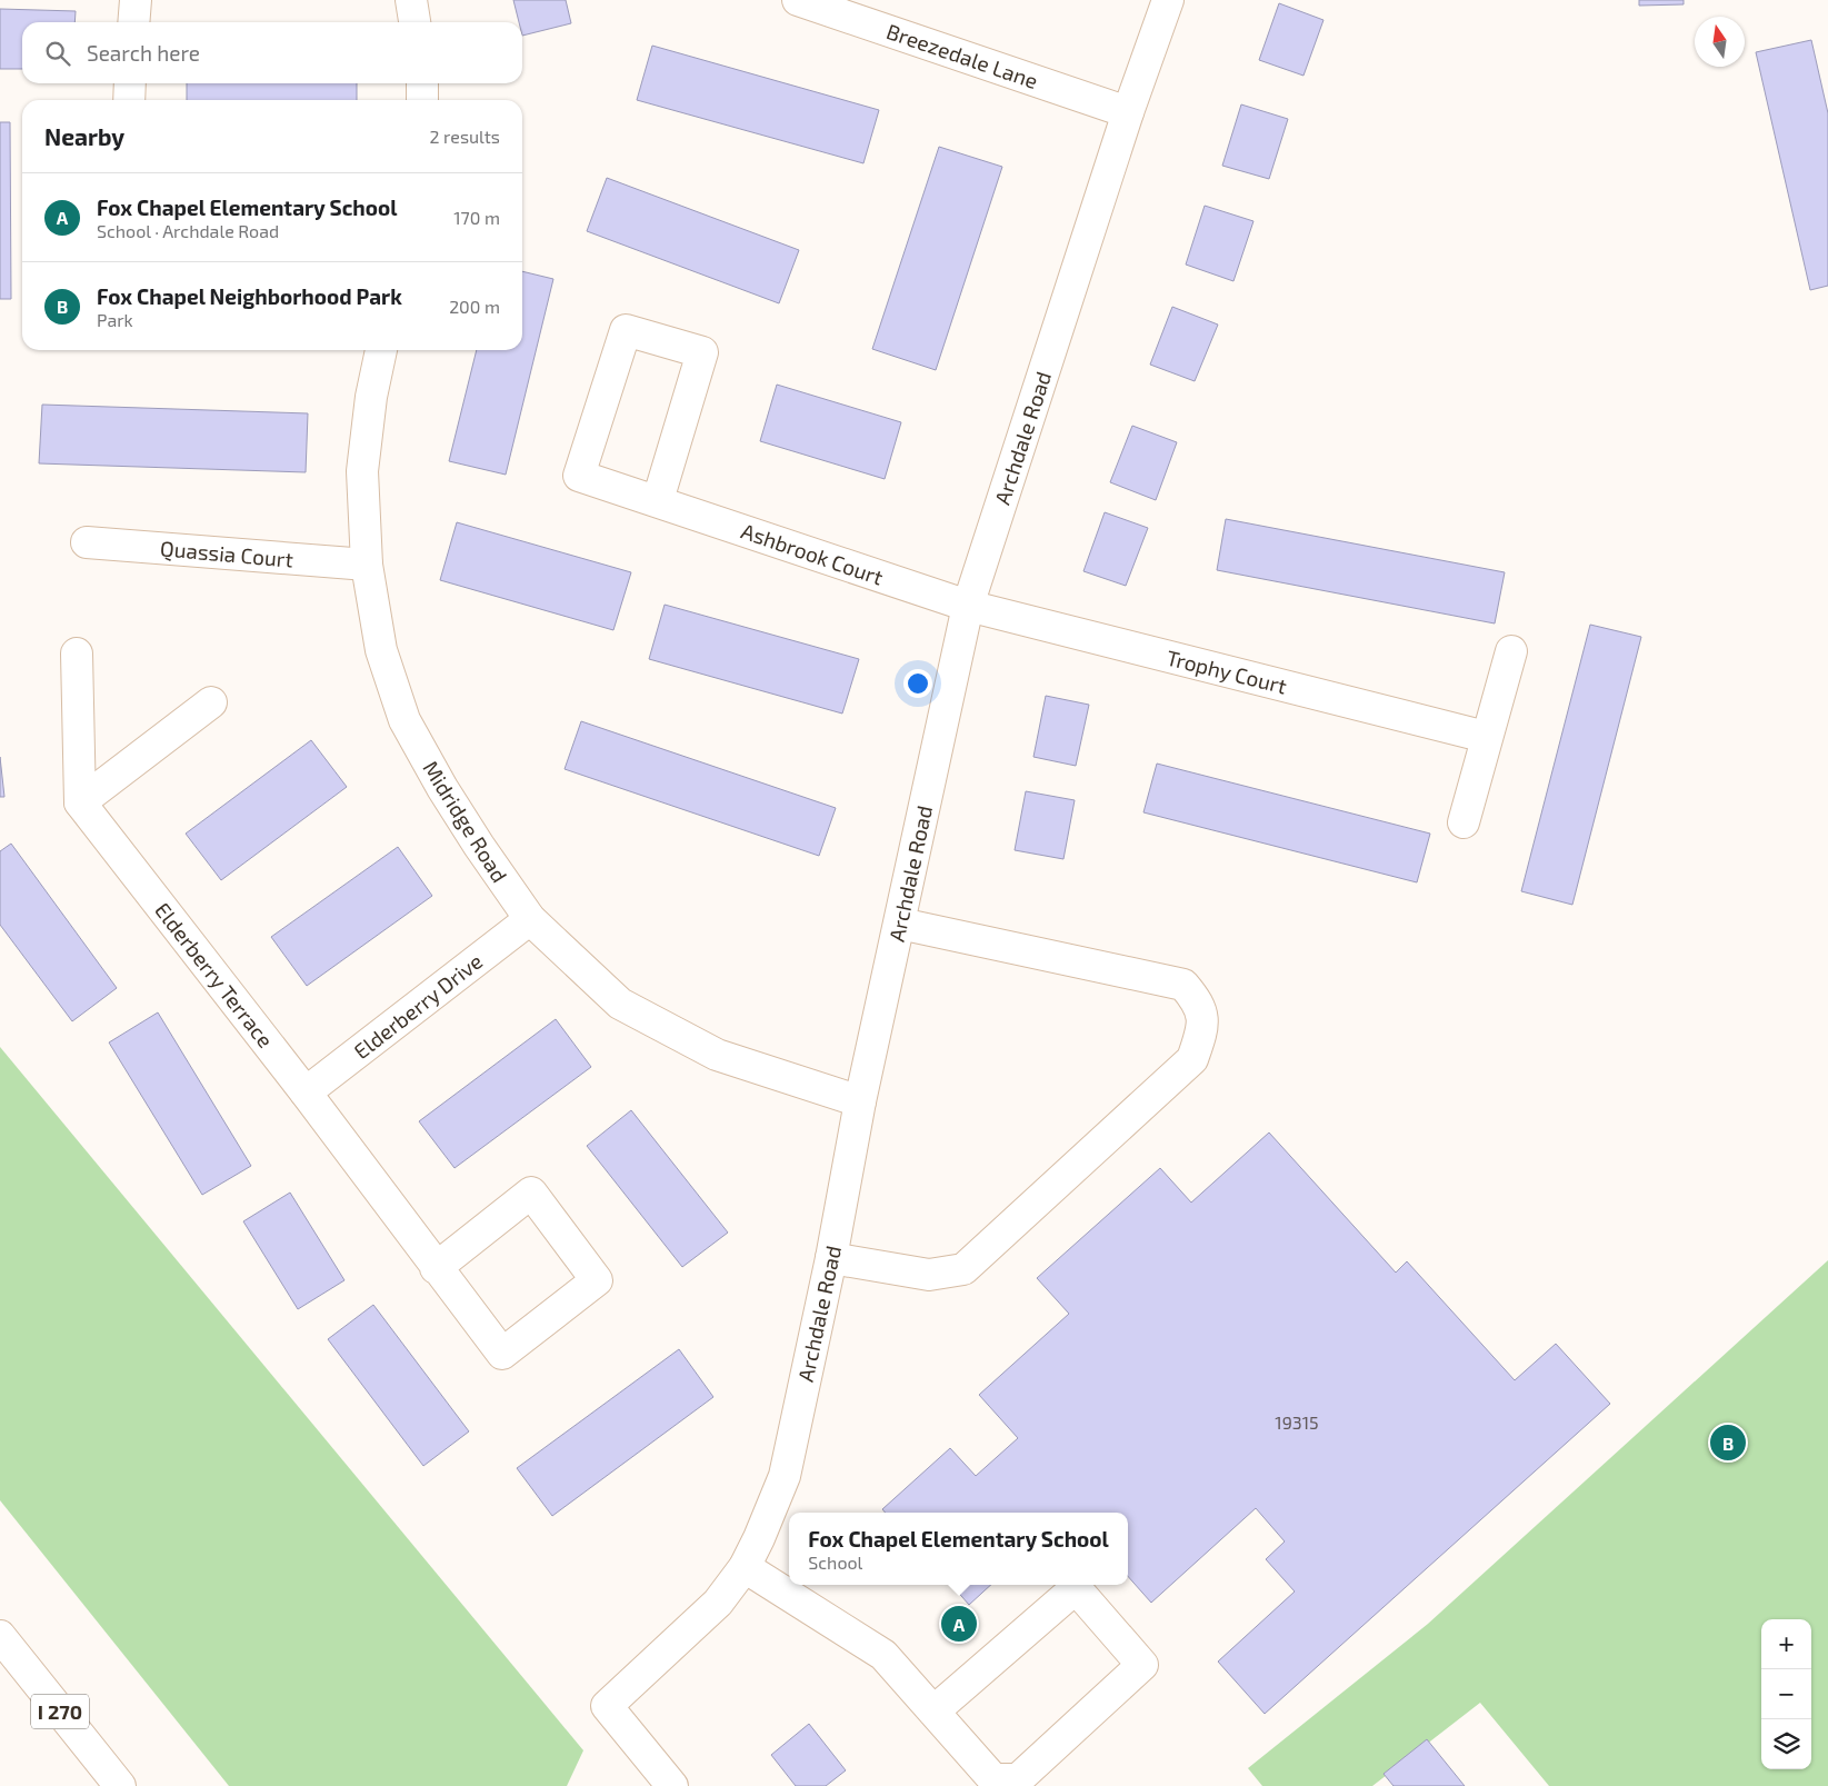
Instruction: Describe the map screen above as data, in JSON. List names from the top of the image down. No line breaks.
{"streets":{"main road":["Breezedale Lane","Archdale Road","Quassia Court","Ashbrook Court","Trophy Court","Midridge Road","Elderberry Terrace","Elderberry Drive","I 270"]},"crossings":[["Breezedale Lane","Archdale Road"],["Archdale Road","Ashbrook Court"],["Archdale Road","Trophy Court"],["Archdale Road","Midridge Road"],["Quassia Court","Midridge Road"],["Ashbrook Court","Trophy Court"],["Midridge Road","Elderberry Drive"],["Elderberry Terrace","Elderberry Drive"]],"house_numbers":["19315"],"north":"top","page":{"search":"Search here","heading":["Nearby","2 results"],"list":[{"mark":"A","name":"Fox Chapel Elementary School","note":"School · Archdale Road","value":"170 m"},{"mark":"B","name":"Fox Chapel Neighborhood Park","note":"Park","value":"200 m"}],"pins":["B","A"],"popup":["Fox Chapel Elementary School","School"],"map_buttons":["+","−"]}}
